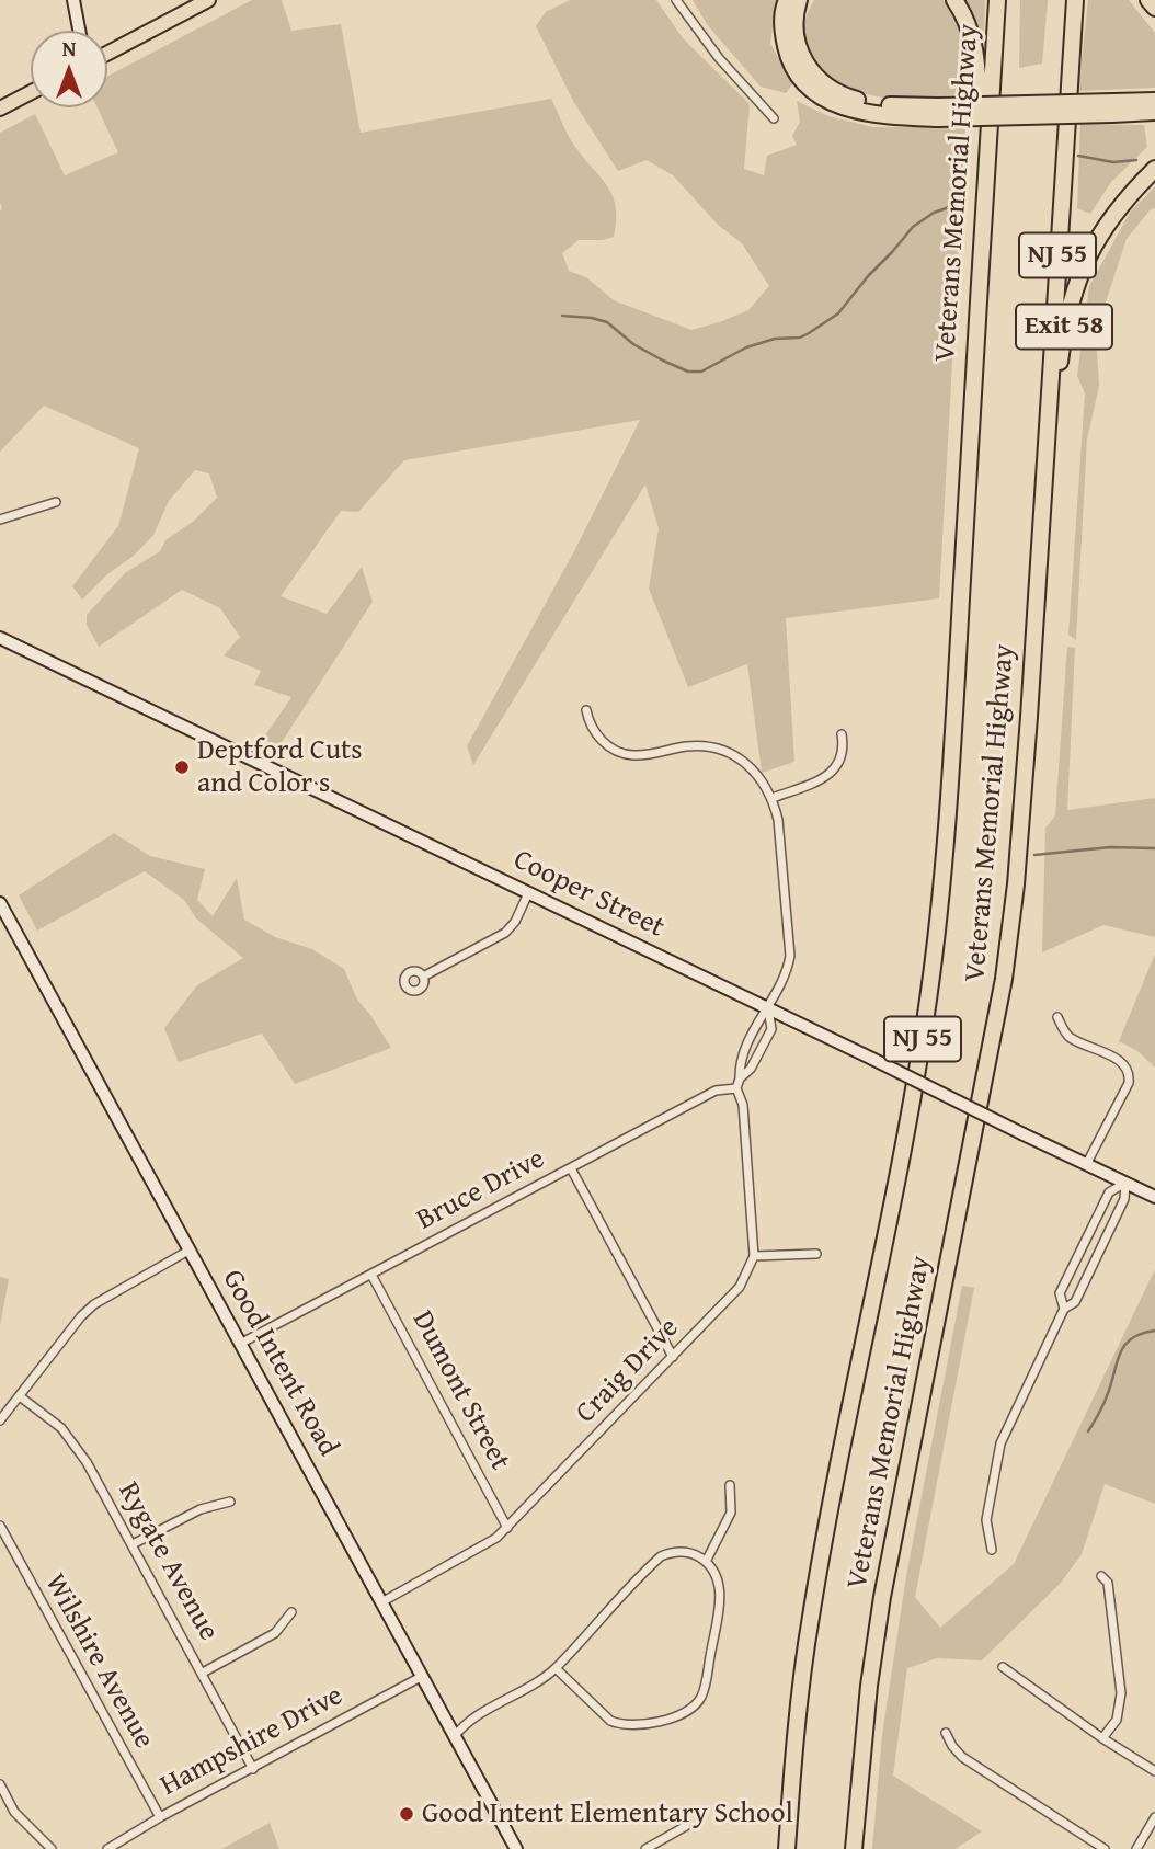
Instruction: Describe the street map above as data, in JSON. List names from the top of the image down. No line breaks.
{"streets":{"highway":["Veterans Memorial Highway","NJ 55","Exit 58"],"main road":["Cooper Street","Good Intent Road"],"street":["Bruce Drive","Craig Drive","Dumont Street","Rygate Avenue","Wilshire Avenue","Hampshire Drive"]},"crossings":[["Veterans Memorial Highway","Exit 58"],["Bruce Drive","Good Intent Road"],["Bruce Drive","Dumont Street"],["Good Intent Road","Craig Drive"],["Good Intent Road","Hampshire Drive"],["Craig Drive","Dumont Street"],["Rygate Avenue","Hampshire Drive"],["Wilshire Avenue","Hampshire Drive"]],"places":["Deptford Cuts and Color s","Good Intent Elementary School"],"north":"top"}
